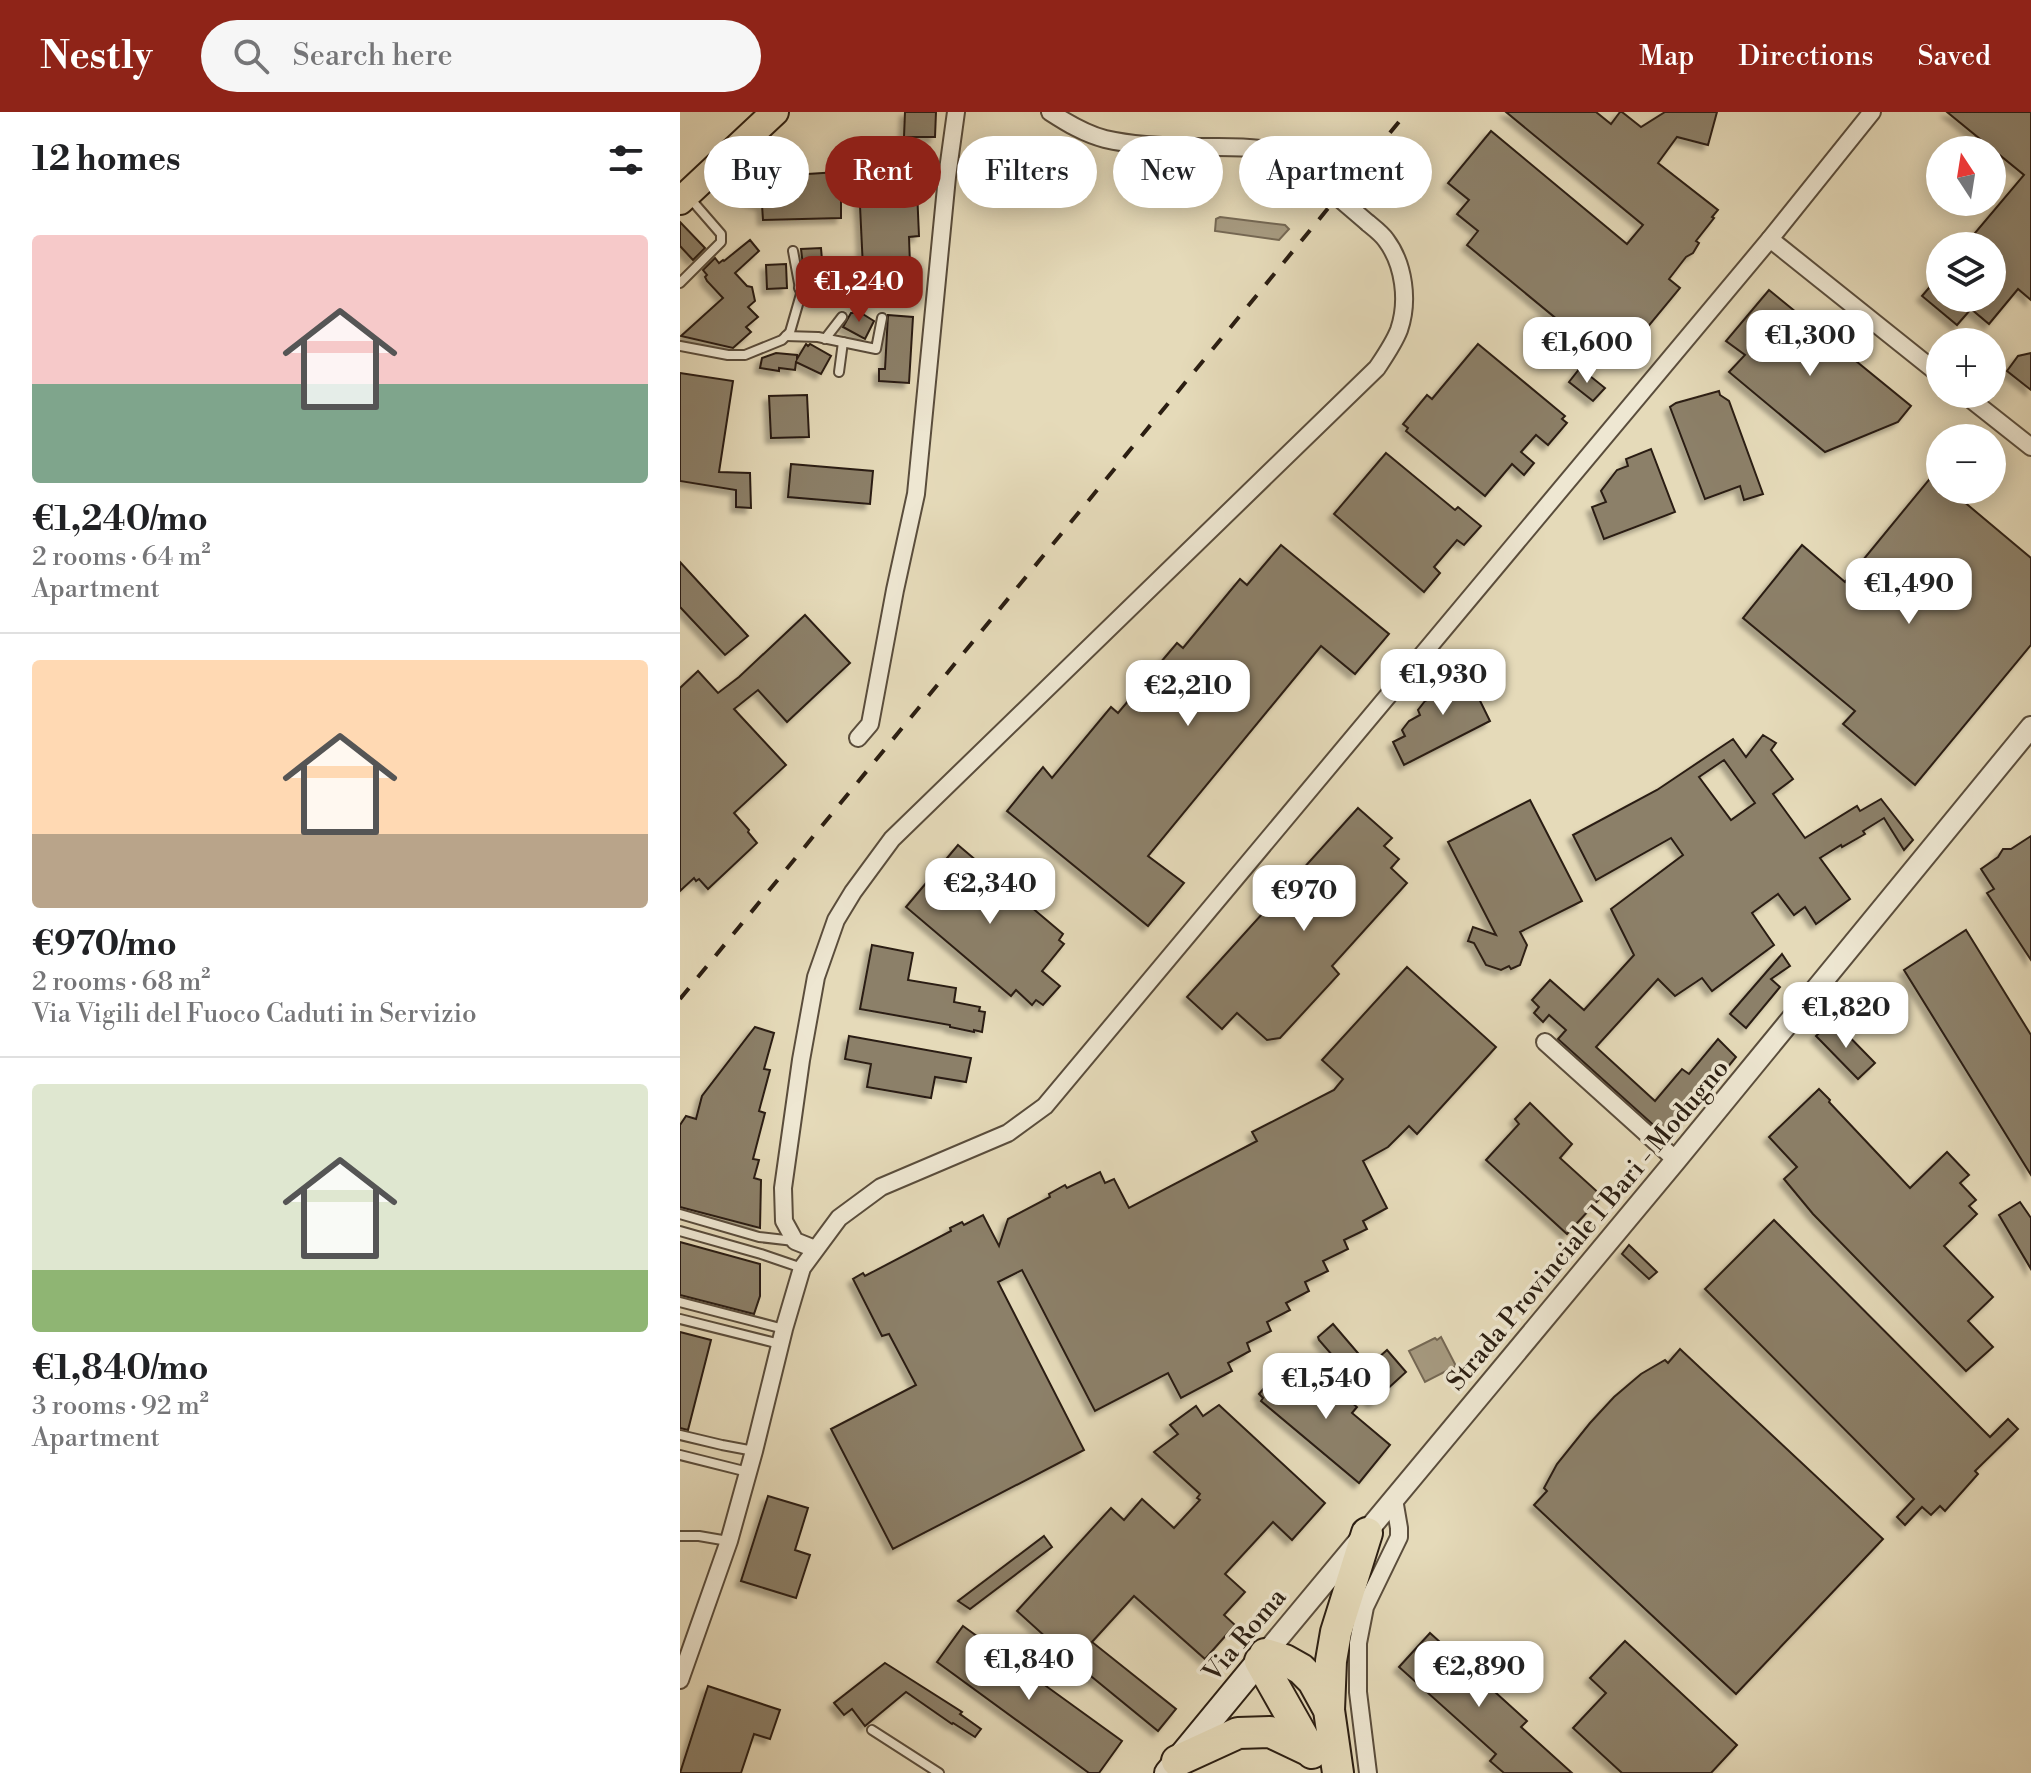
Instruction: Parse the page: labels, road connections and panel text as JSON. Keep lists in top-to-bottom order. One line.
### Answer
{"streets":{"main road":["Via Roma"],"street":["Strada Provinciale 1 Bari - Modugno"]},"crossings":[["Strada Provinciale 1 Bari - Modugno","Via Roma"]],"north":"top","page":{"header":"Nestly","search":"Search here","nav":["Map","Directions","Saved"],"heading":"12 homes","map_buttons":["+","−"],"chip":["Buy","Rent","Filters","New","Apartment"],"list":[{"name":"€1,240/mo","note":"2 rooms · 64 m² · Apartment"},{"name":"€970/mo","note":"2 rooms · 68 m² · Via Vigili del Fuoco Caduti in Servizio"},{"name":"€1,840/mo","note":"3 rooms · 92 m² · Apartment"}],"price":["€1,240","€1,300","€1,600","€1,490","€1,930","€2,210","€2,340","€970","€1,820","€1,540","€1,840","€2,890"]}}
